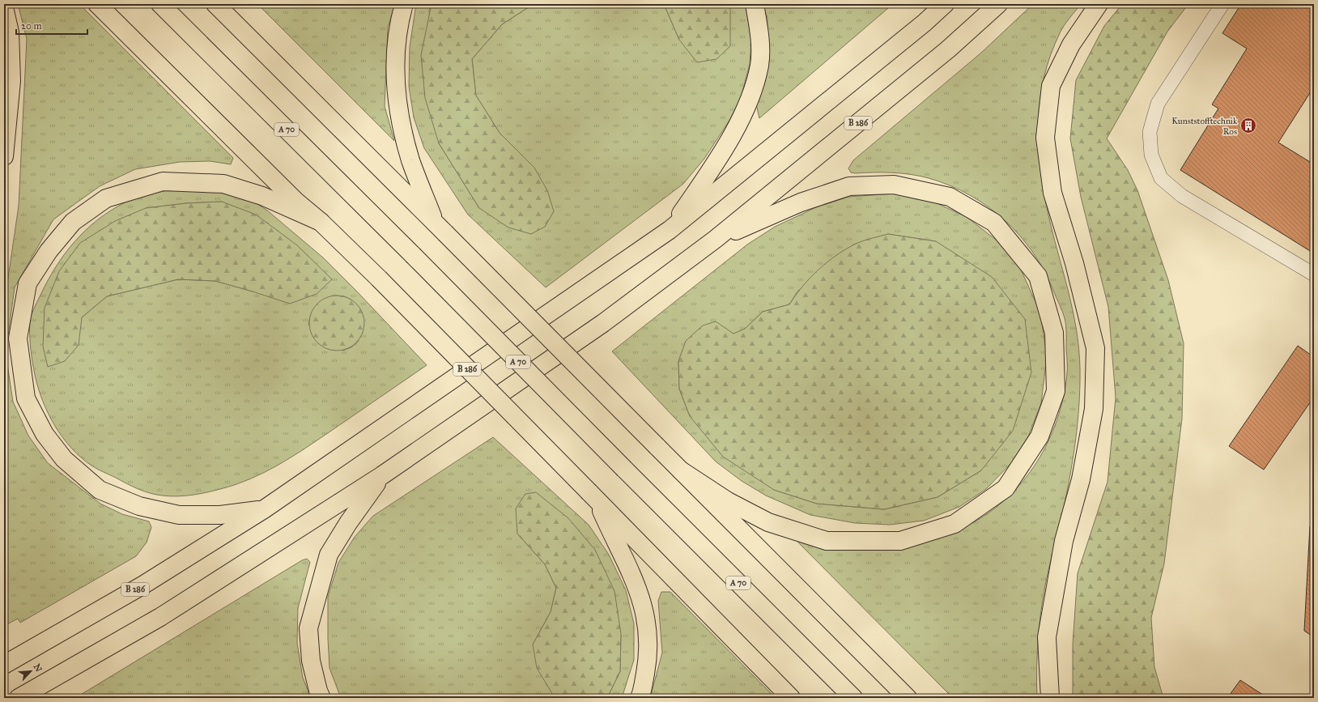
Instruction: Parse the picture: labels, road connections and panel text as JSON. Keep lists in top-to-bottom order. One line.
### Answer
{"streets":{"highway":["B 286","A 70"]},"places":{"building":["Kunststofftechnik Ros"]},"scale_bar":"20 m","north":"top right"}
